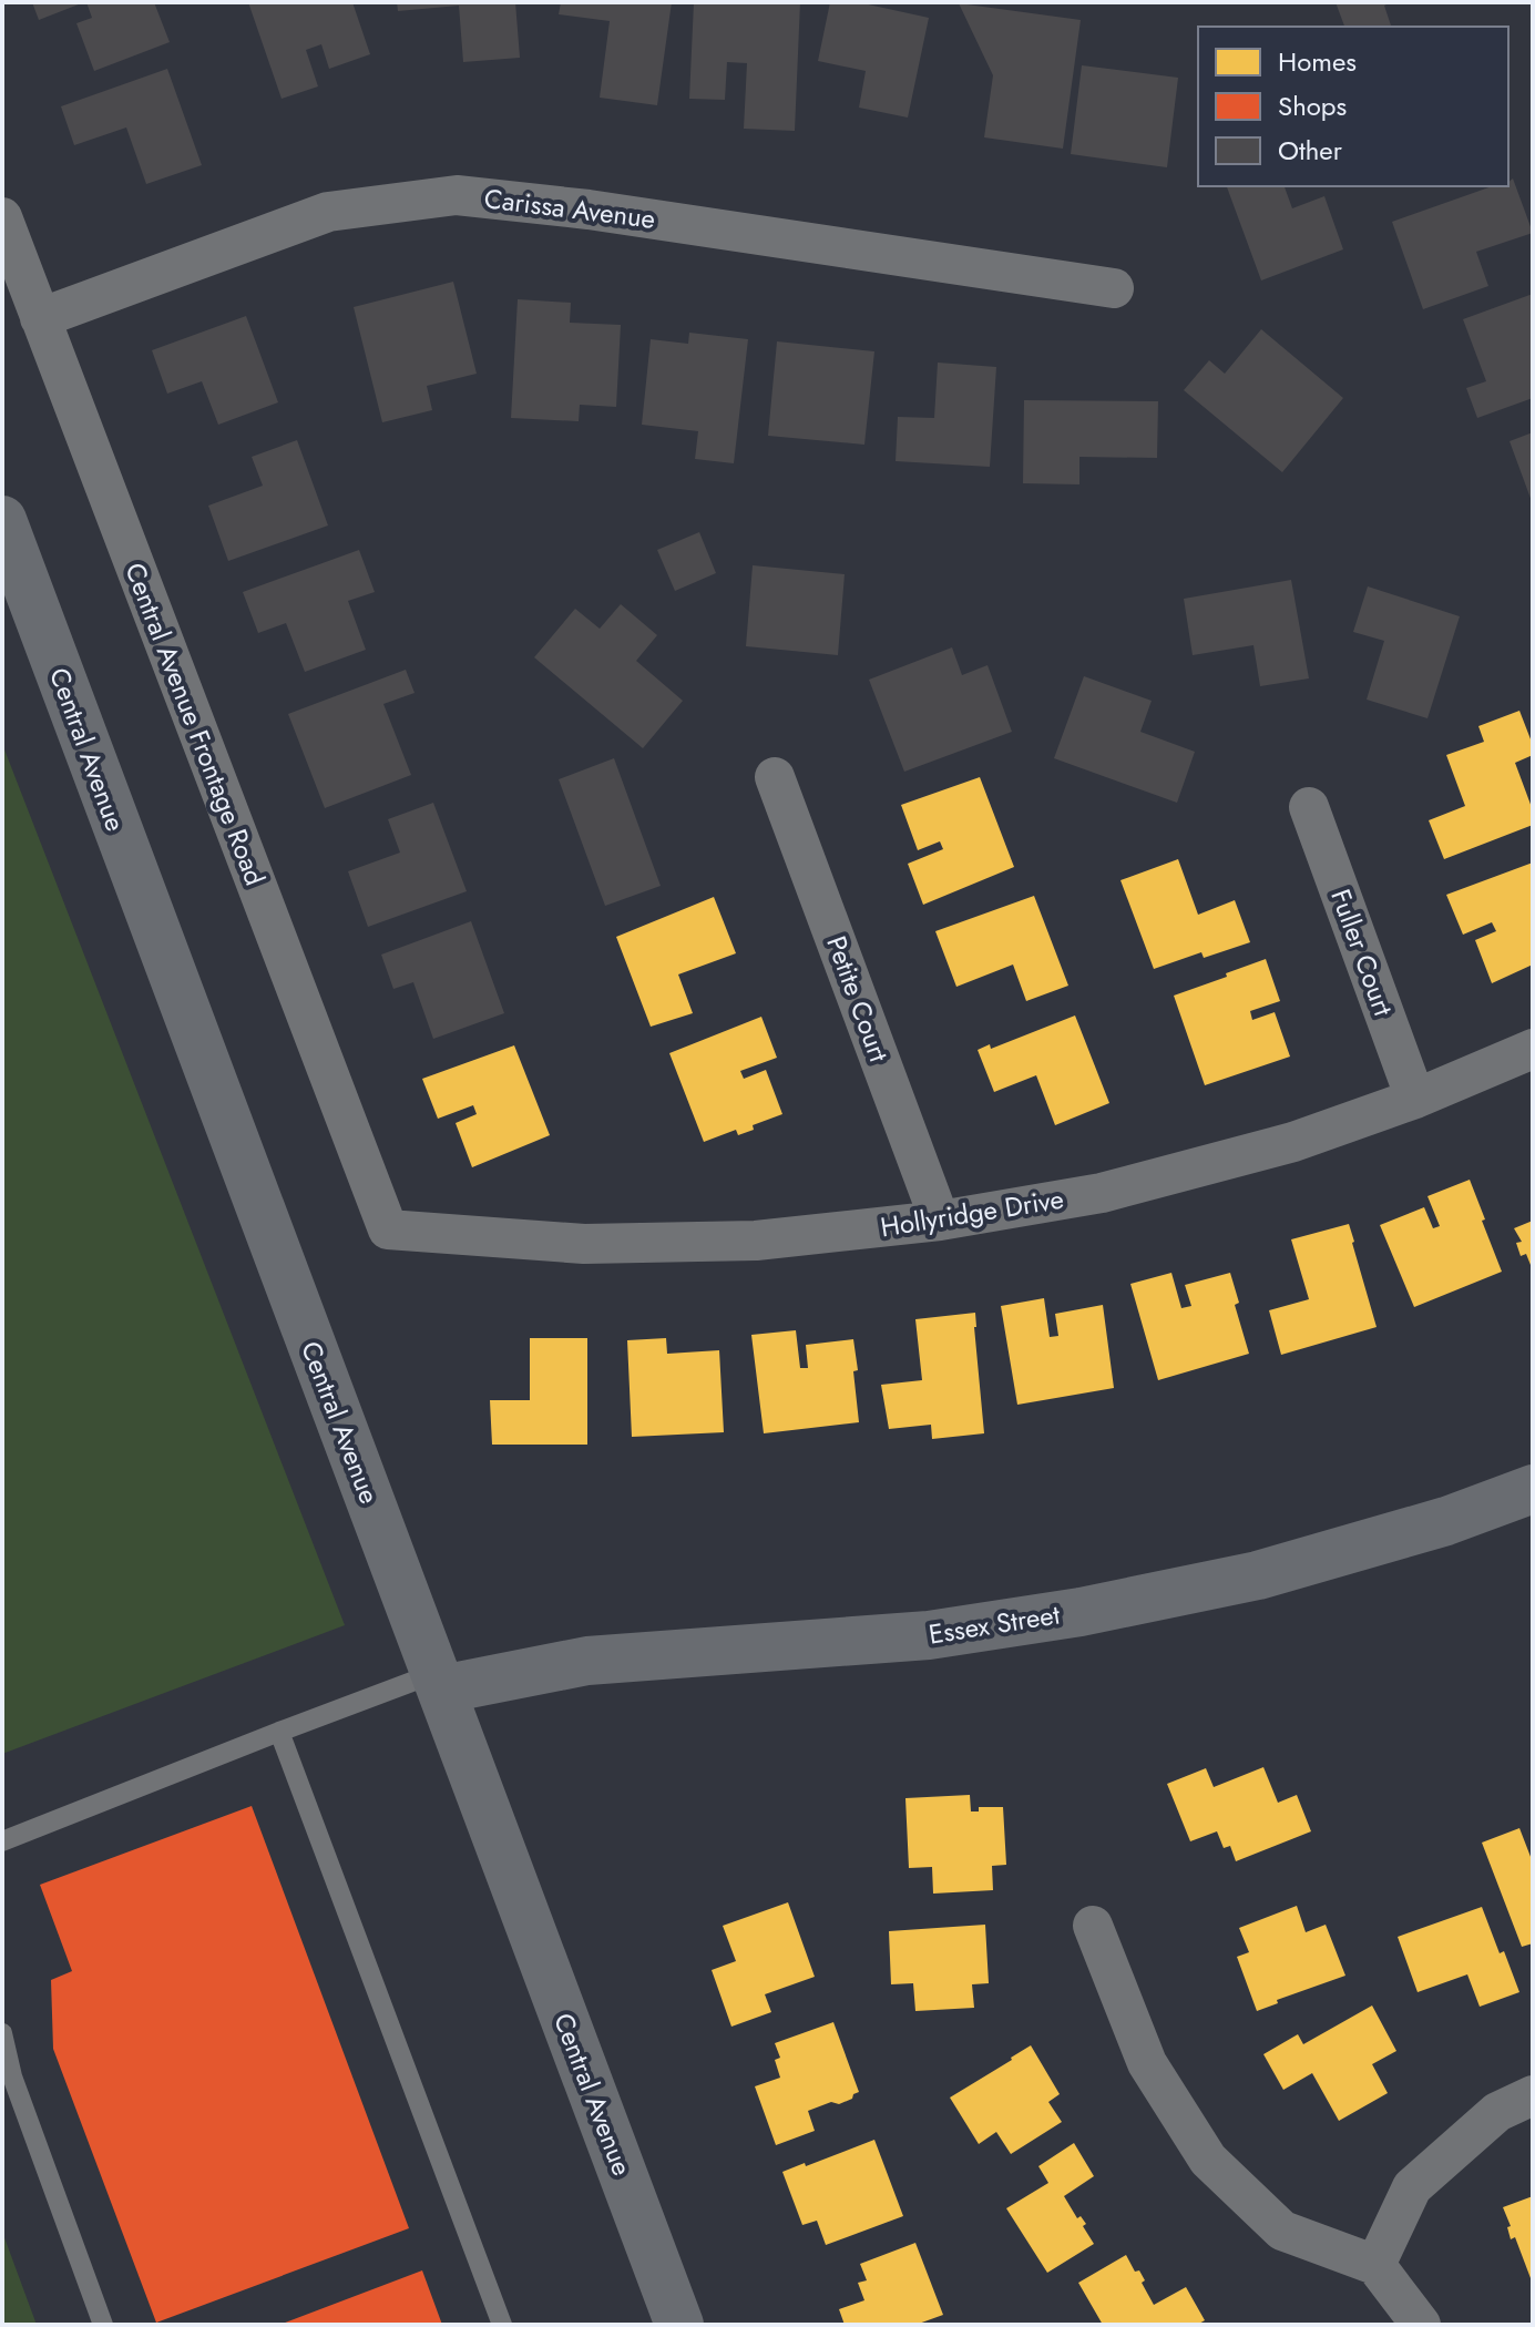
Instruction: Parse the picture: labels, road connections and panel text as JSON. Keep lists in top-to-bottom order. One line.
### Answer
{"streets":{"main road":["Central Avenue","Essex Street"],"street":["Carissa Avenue","Central Avenue Frontage Road","Fuller Court","Petite Court","Hollyridge Drive"]},"crossings":[["Carissa Avenue","Central Avenue Frontage Road"],["Central Avenue Frontage Road","Hollyridge Drive"],["Central Avenue","Essex Street"],["Fuller Court","Hollyridge Drive"],["Petite Court","Hollyridge Drive"]],"legend":["Homes","Shops","Other"]}
